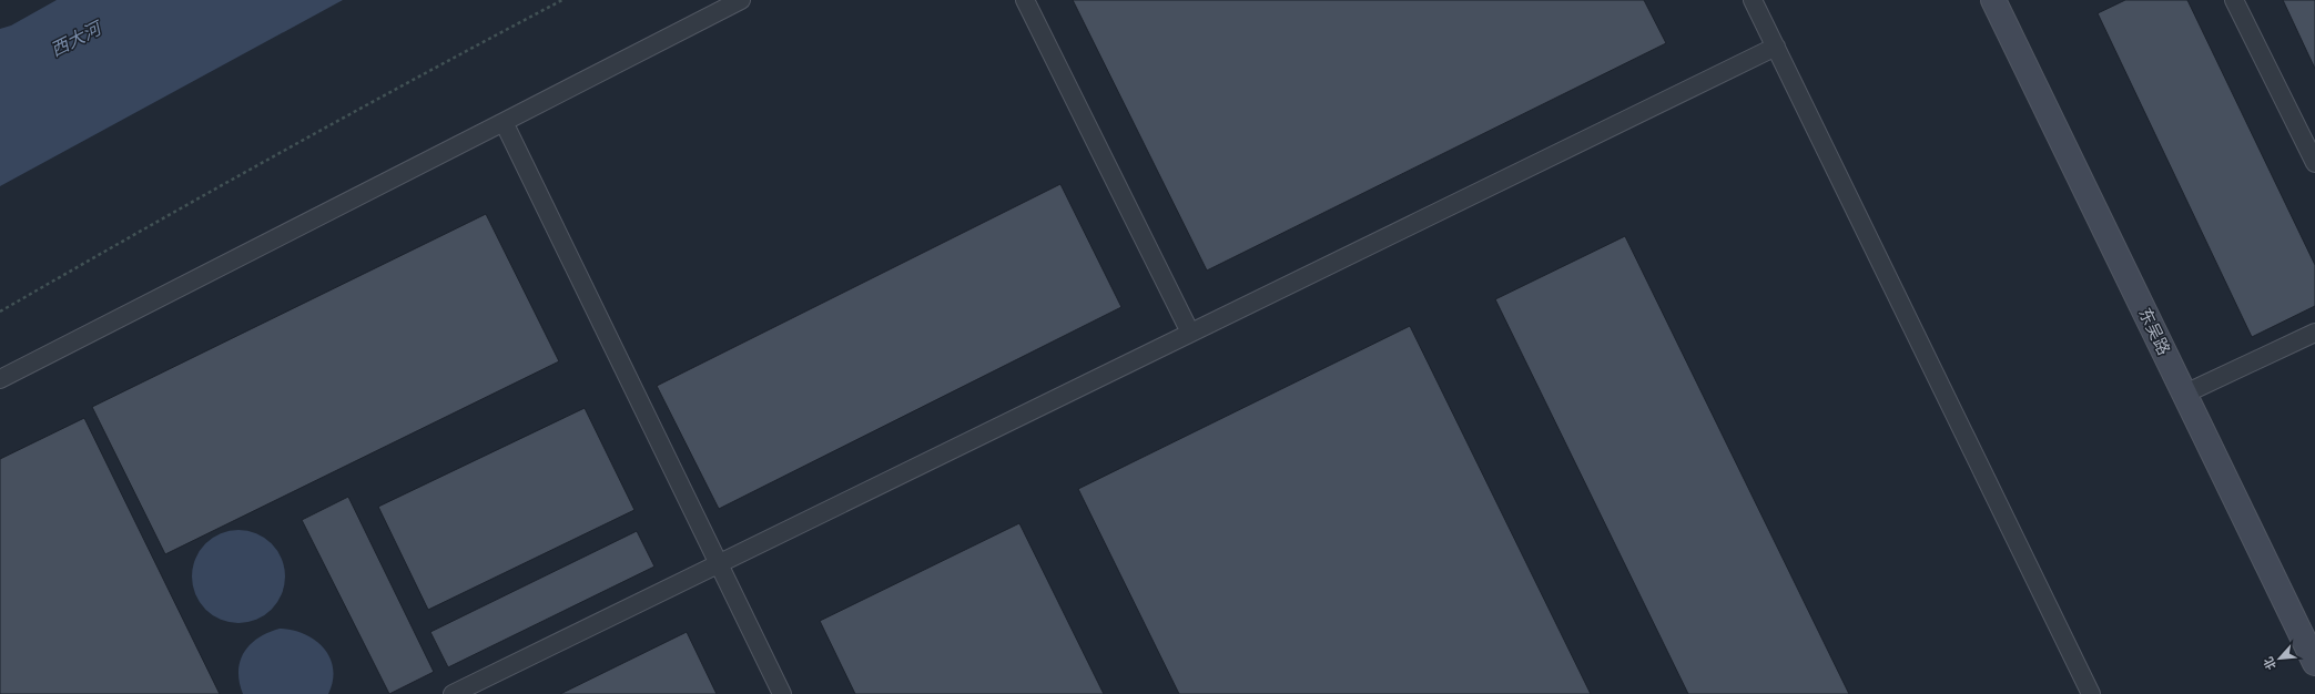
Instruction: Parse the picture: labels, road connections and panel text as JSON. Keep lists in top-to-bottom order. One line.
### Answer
{"streets":{"street":["东吴路"]},"water":["西大河"],"north":"bottom left"}
